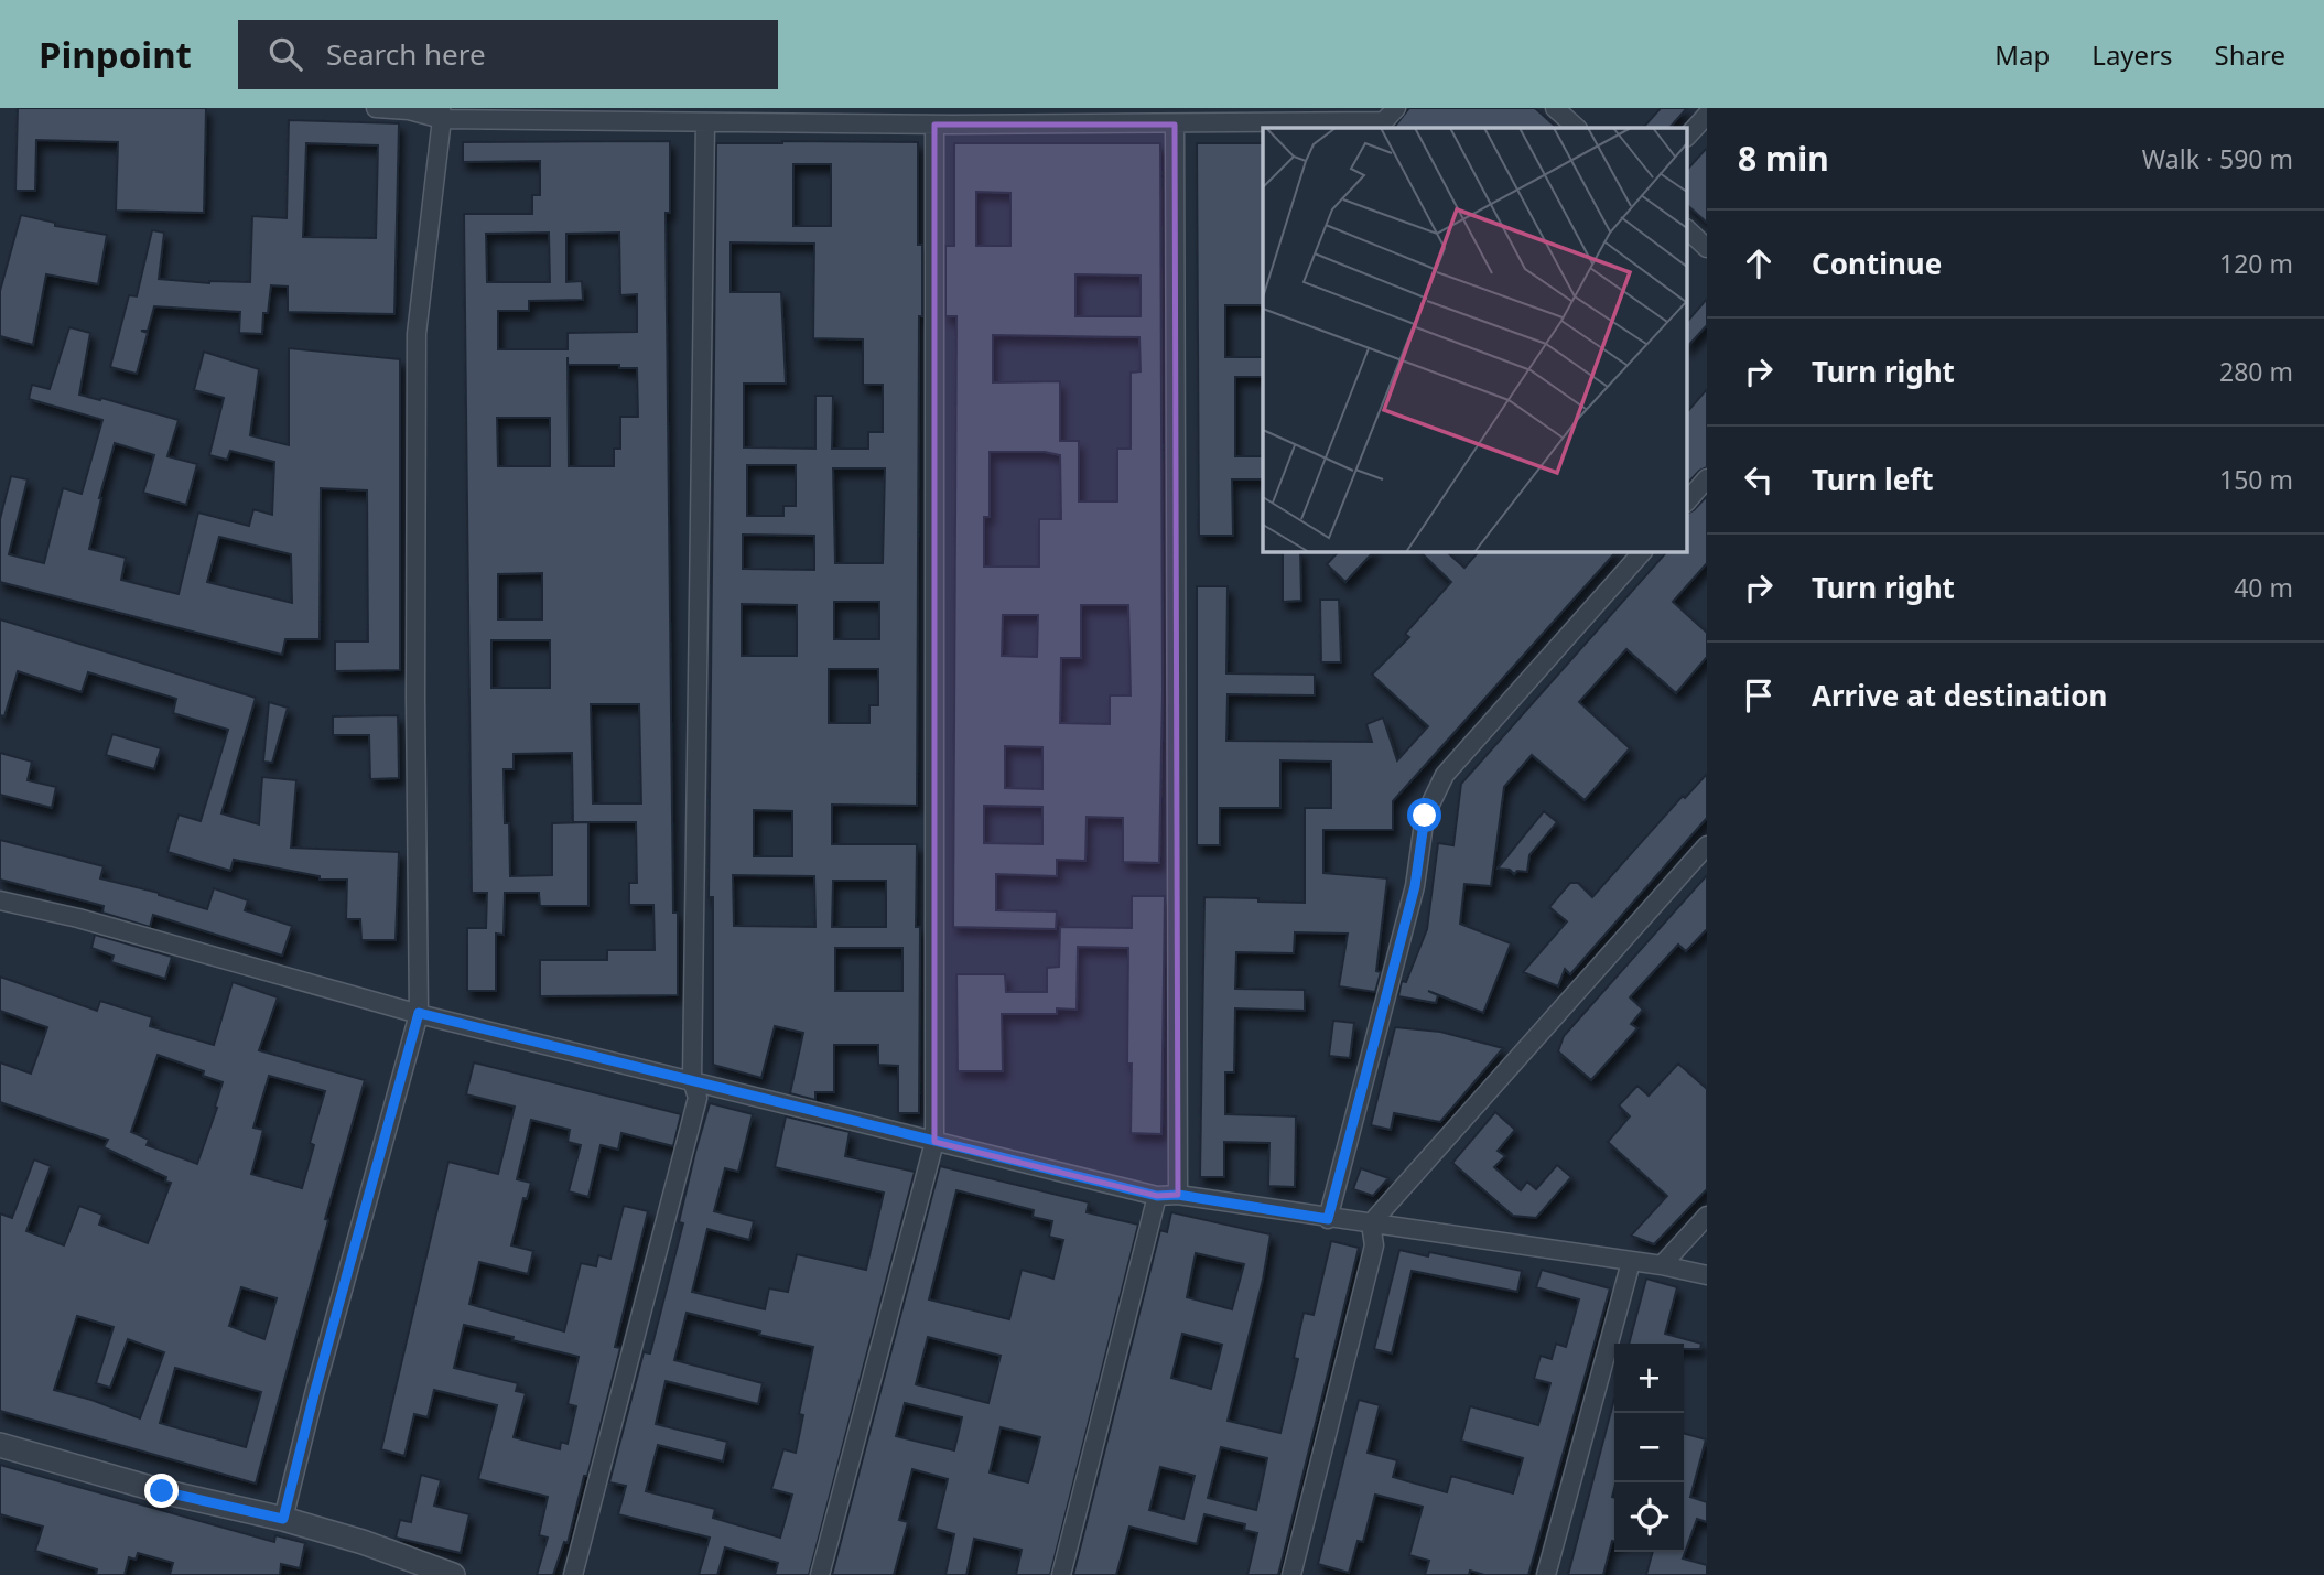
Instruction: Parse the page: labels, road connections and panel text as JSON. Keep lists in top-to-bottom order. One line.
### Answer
{"page":{"header":"Pinpoint","search":"Search here","nav":["Map","Layers","Share"],"heading":["8 min","Walk · 590 m"],"list":[["Continue","120 m"],["Turn right","280 m"],["Turn left","150 m"],["Turn right","40 m"],"Arrive at destination"],"map_buttons":["+","−"]}}
